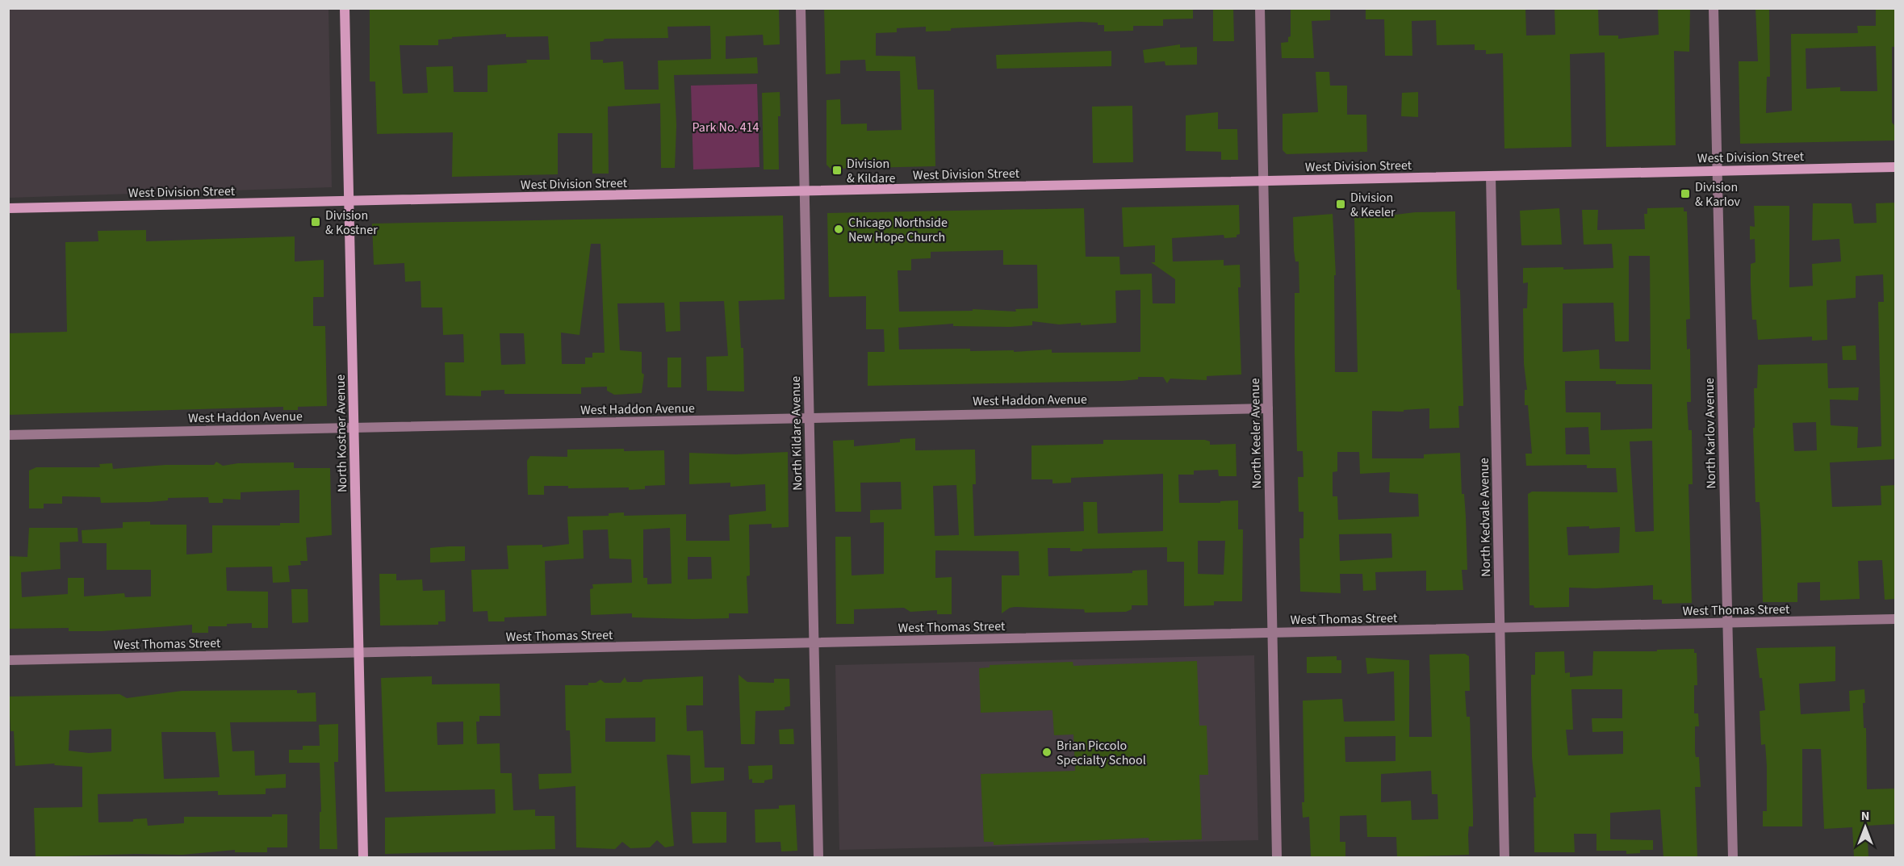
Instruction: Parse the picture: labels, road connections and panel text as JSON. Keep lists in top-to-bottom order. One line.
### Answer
{"streets":{"main road":["West Division Street","North Kostner Avenue"],"street":["West Haddon Avenue","North Kildare Avenue","North Keeler Avenue","North Karlov Avenue","North Kedvale Avenue","West Thomas Street"]},"crossings":[["West Division Street","North Kostner Avenue"],["West Division Street","North Kildare Avenue"],["West Division Street","North Keeler Avenue"],["West Division Street","North Karlov Avenue"],["West Division Street","North Kedvale Avenue"],["West Haddon Avenue","North Kostner Avenue"],["West Haddon Avenue","North Kildare Avenue"],["West Haddon Avenue","North Keeler Avenue"],["North Kostner Avenue","West Thomas Street"],["North Kildare Avenue","West Thomas Street"],["North Keeler Avenue","West Thomas Street"],["North Karlov Avenue","West Thomas Street"],["North Kedvale Avenue","West Thomas Street"]],"parks":["Park No. 414"],"places":{"transit":["Division & Kildare","Division & Karlov","Division & Keeler","Division & Kostner"],"other":["Chicago Northside New Hope Church","Brian Piccolo Specialty School"]},"north":"top"}
